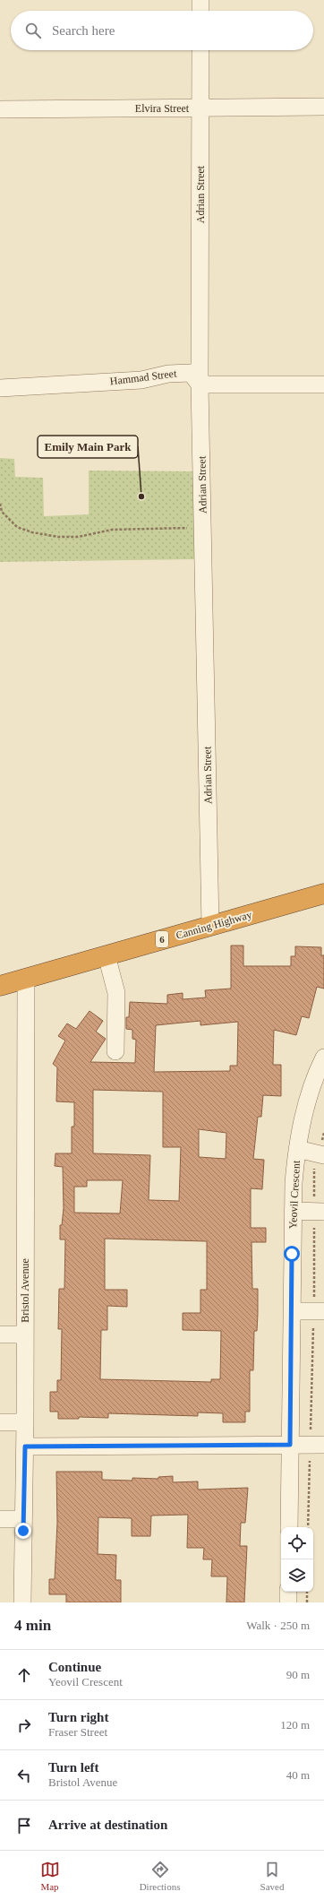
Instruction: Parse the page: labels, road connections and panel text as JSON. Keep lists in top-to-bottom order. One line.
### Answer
{"streets":{"highway":["Canning Highway","6"],"street":["Elvira Street","Adrian Street","Hammad Street","Yeovil Crescent","Bristol Avenue"]},"crossings":[["Elvira Street","Adrian Street"],["Adrian Street","Hammad Street"],["Adrian Street","Canning Highway"],["Canning Highway","Bristol Avenue"]],"places":["Emily Main Park"],"page":{"search":"Search here","heading":["4 min","Walk · 250 m"],"list":[["Continue","Yeovil Crescent","90 m"],["Turn right","Fraser Street","120 m"],["Turn left","Bristol Avenue","40 m"],"Arrive at destination"],"nav":["Map","Directions","Saved"]}}
